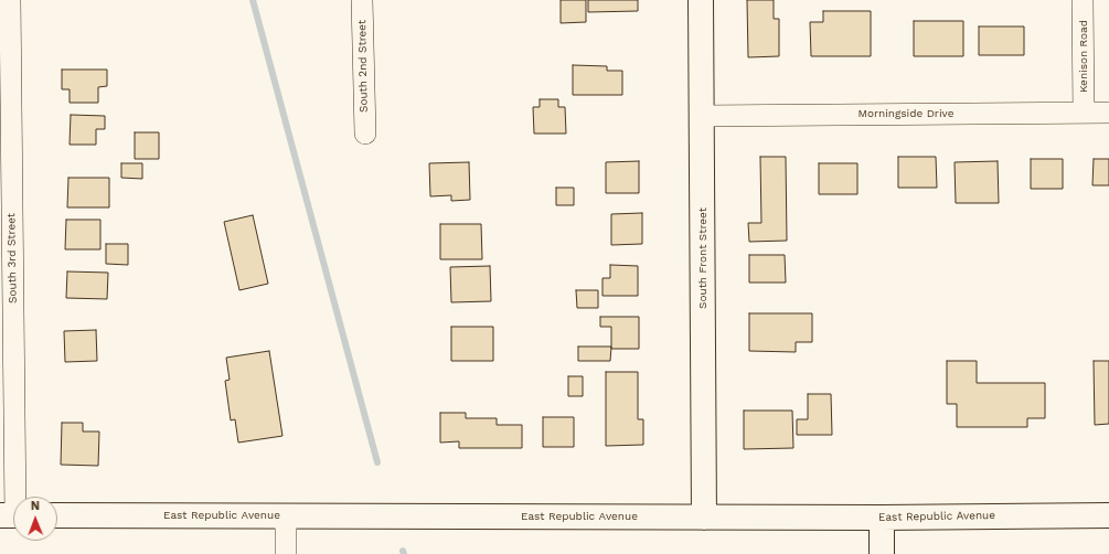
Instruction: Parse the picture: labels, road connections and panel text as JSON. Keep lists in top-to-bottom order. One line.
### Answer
{"streets":{"street":["Kenison Road","South 2nd Street","Morningside Drive","South 3rd Street","South Front Street","East Republic Avenue"]},"crossings":[["Kenison Road","Morningside Drive"],["Morningside Drive","South Front Street"],["South Front Street","East Republic Avenue"]],"north":"top"}
